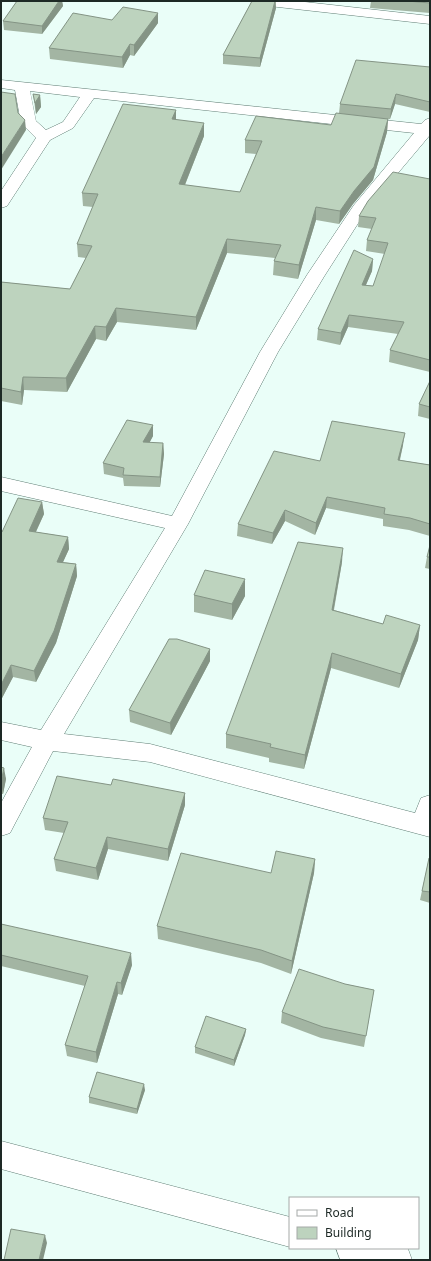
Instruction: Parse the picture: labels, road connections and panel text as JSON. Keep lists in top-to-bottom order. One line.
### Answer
{"legend":["Road","Building"]}
